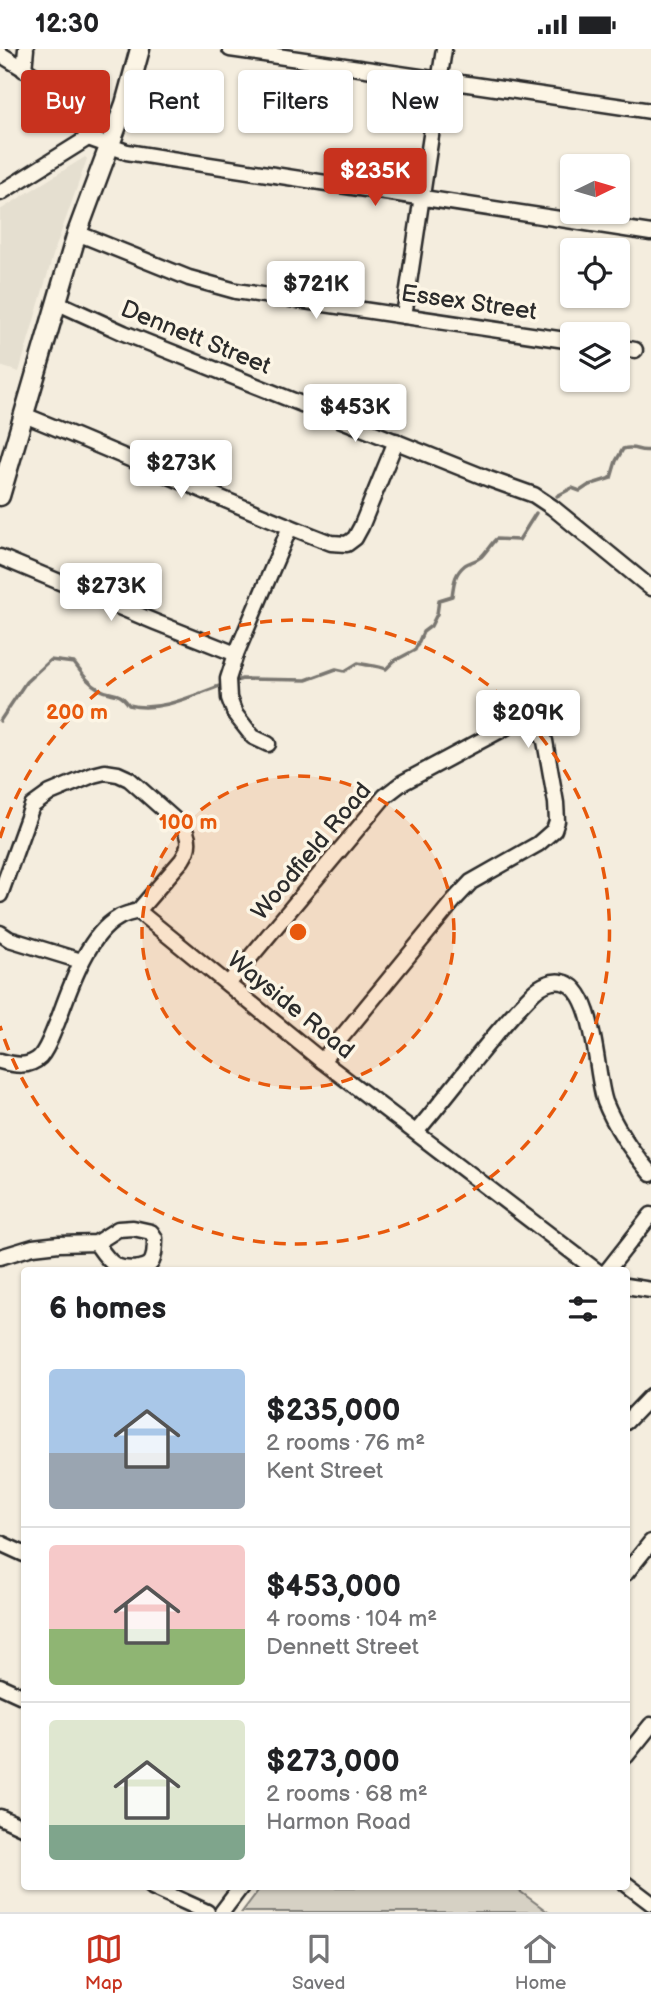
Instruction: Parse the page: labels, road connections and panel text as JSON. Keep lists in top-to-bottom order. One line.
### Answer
{"streets":{"street":["Essex Street","Dennett Street","Woodfield Road","Wayside Road"]},"crossings":[["Woodfield Road","Wayside Road"]],"north":"right","page":{"status":"12:30","chip":["Buy","Rent","Filters","New"],"price":["$235K","$721K","$453K","$273K","$273K","$209K"],"heading":"6 homes","list":[{"name":"$235,000","note":"2 rooms · 76 m² · Kent Street"},{"name":"$453,000","note":"4 rooms · 104 m² · Dennett Street"},{"name":"$273,000","note":"2 rooms · 68 m² · Harmon Road"}],"tabs":["Map","Saved","Home"]},"rings":["200 m","100 m"]}
